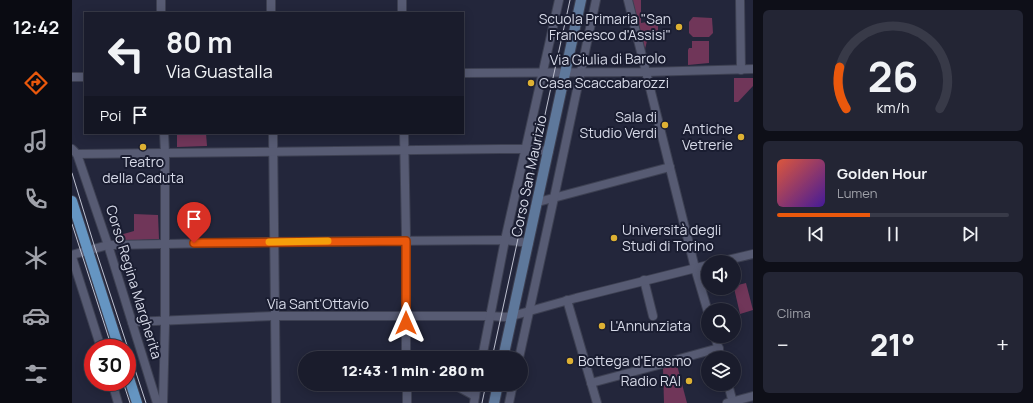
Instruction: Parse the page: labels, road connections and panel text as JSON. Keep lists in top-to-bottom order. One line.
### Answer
{"streets":{"main road":["Corso San Maurizio"],"street":["Via Giulia di Barolo","Corso Regina Margherita","Via Sant'Ottavio"]},"crossings":[["Via Giulia di Barolo","Corso San Maurizio"],["Corso San Maurizio","Via Sant'Ottavio"],["Corso Regina Margherita","Via Sant'Ottavio"]],"places":["Scuola Primaria \"San Francesco d'Assisi\"","Casa Scaccabarozzi","Sala di Studio Verdi","Antiche Vetrerie","Teatro della Caduta","Università degli Studi di Torino","L'Annunziata","Bottega d'Erasmo","Radio RAI"],"page":{"tabs":"12:42","turn":["80 m","Via Guastalla"],"then":"Poi","song":["Golden Hour","Lumen"],"tile":"Clima","heat":["−","21°","+"],"limit":"30","trip":"12:43 · 1 min · 280 m","gauge":["26","km/h"]}}
